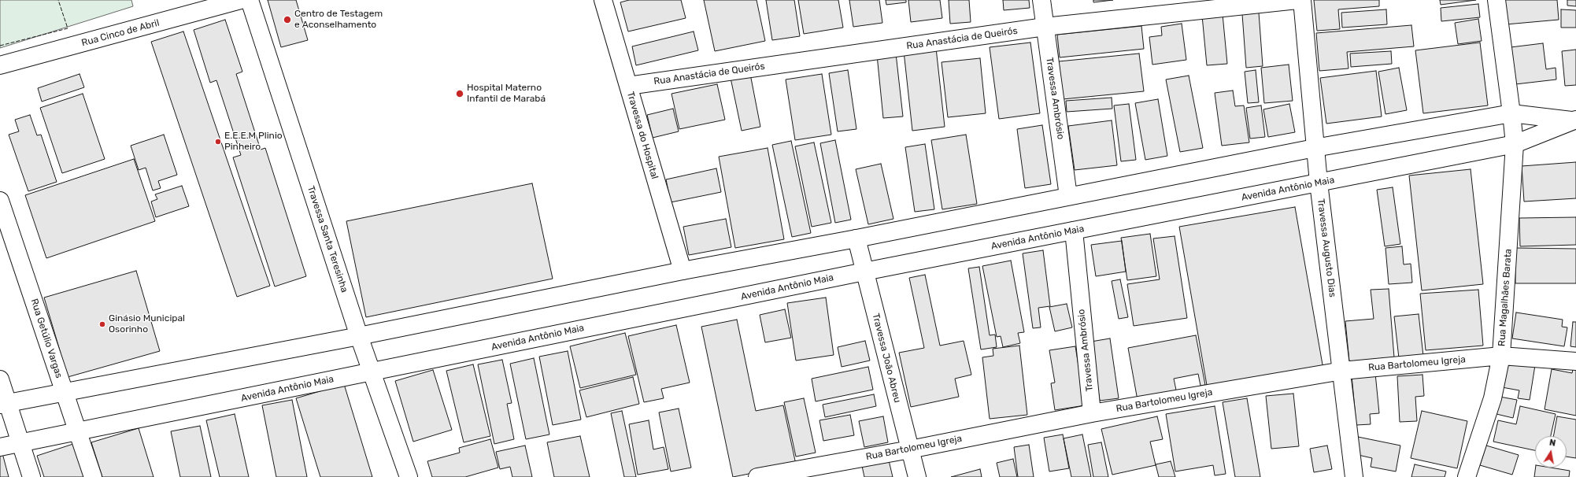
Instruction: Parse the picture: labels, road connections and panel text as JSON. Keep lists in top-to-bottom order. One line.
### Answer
{"streets":{"street":["Rua Cinco de Abril","Rua Anastácia de Queirós","Travessa Ambrósio","Travessa do Hospital","Avenida Antônio Maia","Travessa Santa Teresinha","Travessa Augusto Dias","Rua Magalhães Barata","Rua Getúlio Vargas","Travessa João Abreu","Rua Bartolomeu Igreja"]},"crossings":[["Rua Anastácia de Queirós","Travessa Ambrósio"],["Rua Anastácia de Queirós","Travessa do Hospital"],["Travessa Ambrósio","Avenida Antônio Maia"],["Travessa Ambrósio","Rua Bartolomeu Igreja"],["Travessa do Hospital","Avenida Antônio Maia"],["Avenida Antônio Maia","Travessa Santa Teresinha"],["Avenida Antônio Maia","Travessa Augusto Dias"],["Avenida Antônio Maia","Rua Magalhães Barata"],["Avenida Antônio Maia","Rua Getúlio Vargas"],["Avenida Antônio Maia","Travessa João Abreu"],["Travessa Augusto Dias","Rua Bartolomeu Igreja"],["Rua Magalhães Barata","Rua Bartolomeu Igreja"],["Travessa João Abreu","Rua Bartolomeu Igreja"]],"places":["Centro de Testagem e Aconselhamento","Hospital Materno Infantil de Marabá","E.E.E.M Plinio Pinheiro","Ginásio Municipal Osorinho"],"north":"top"}
